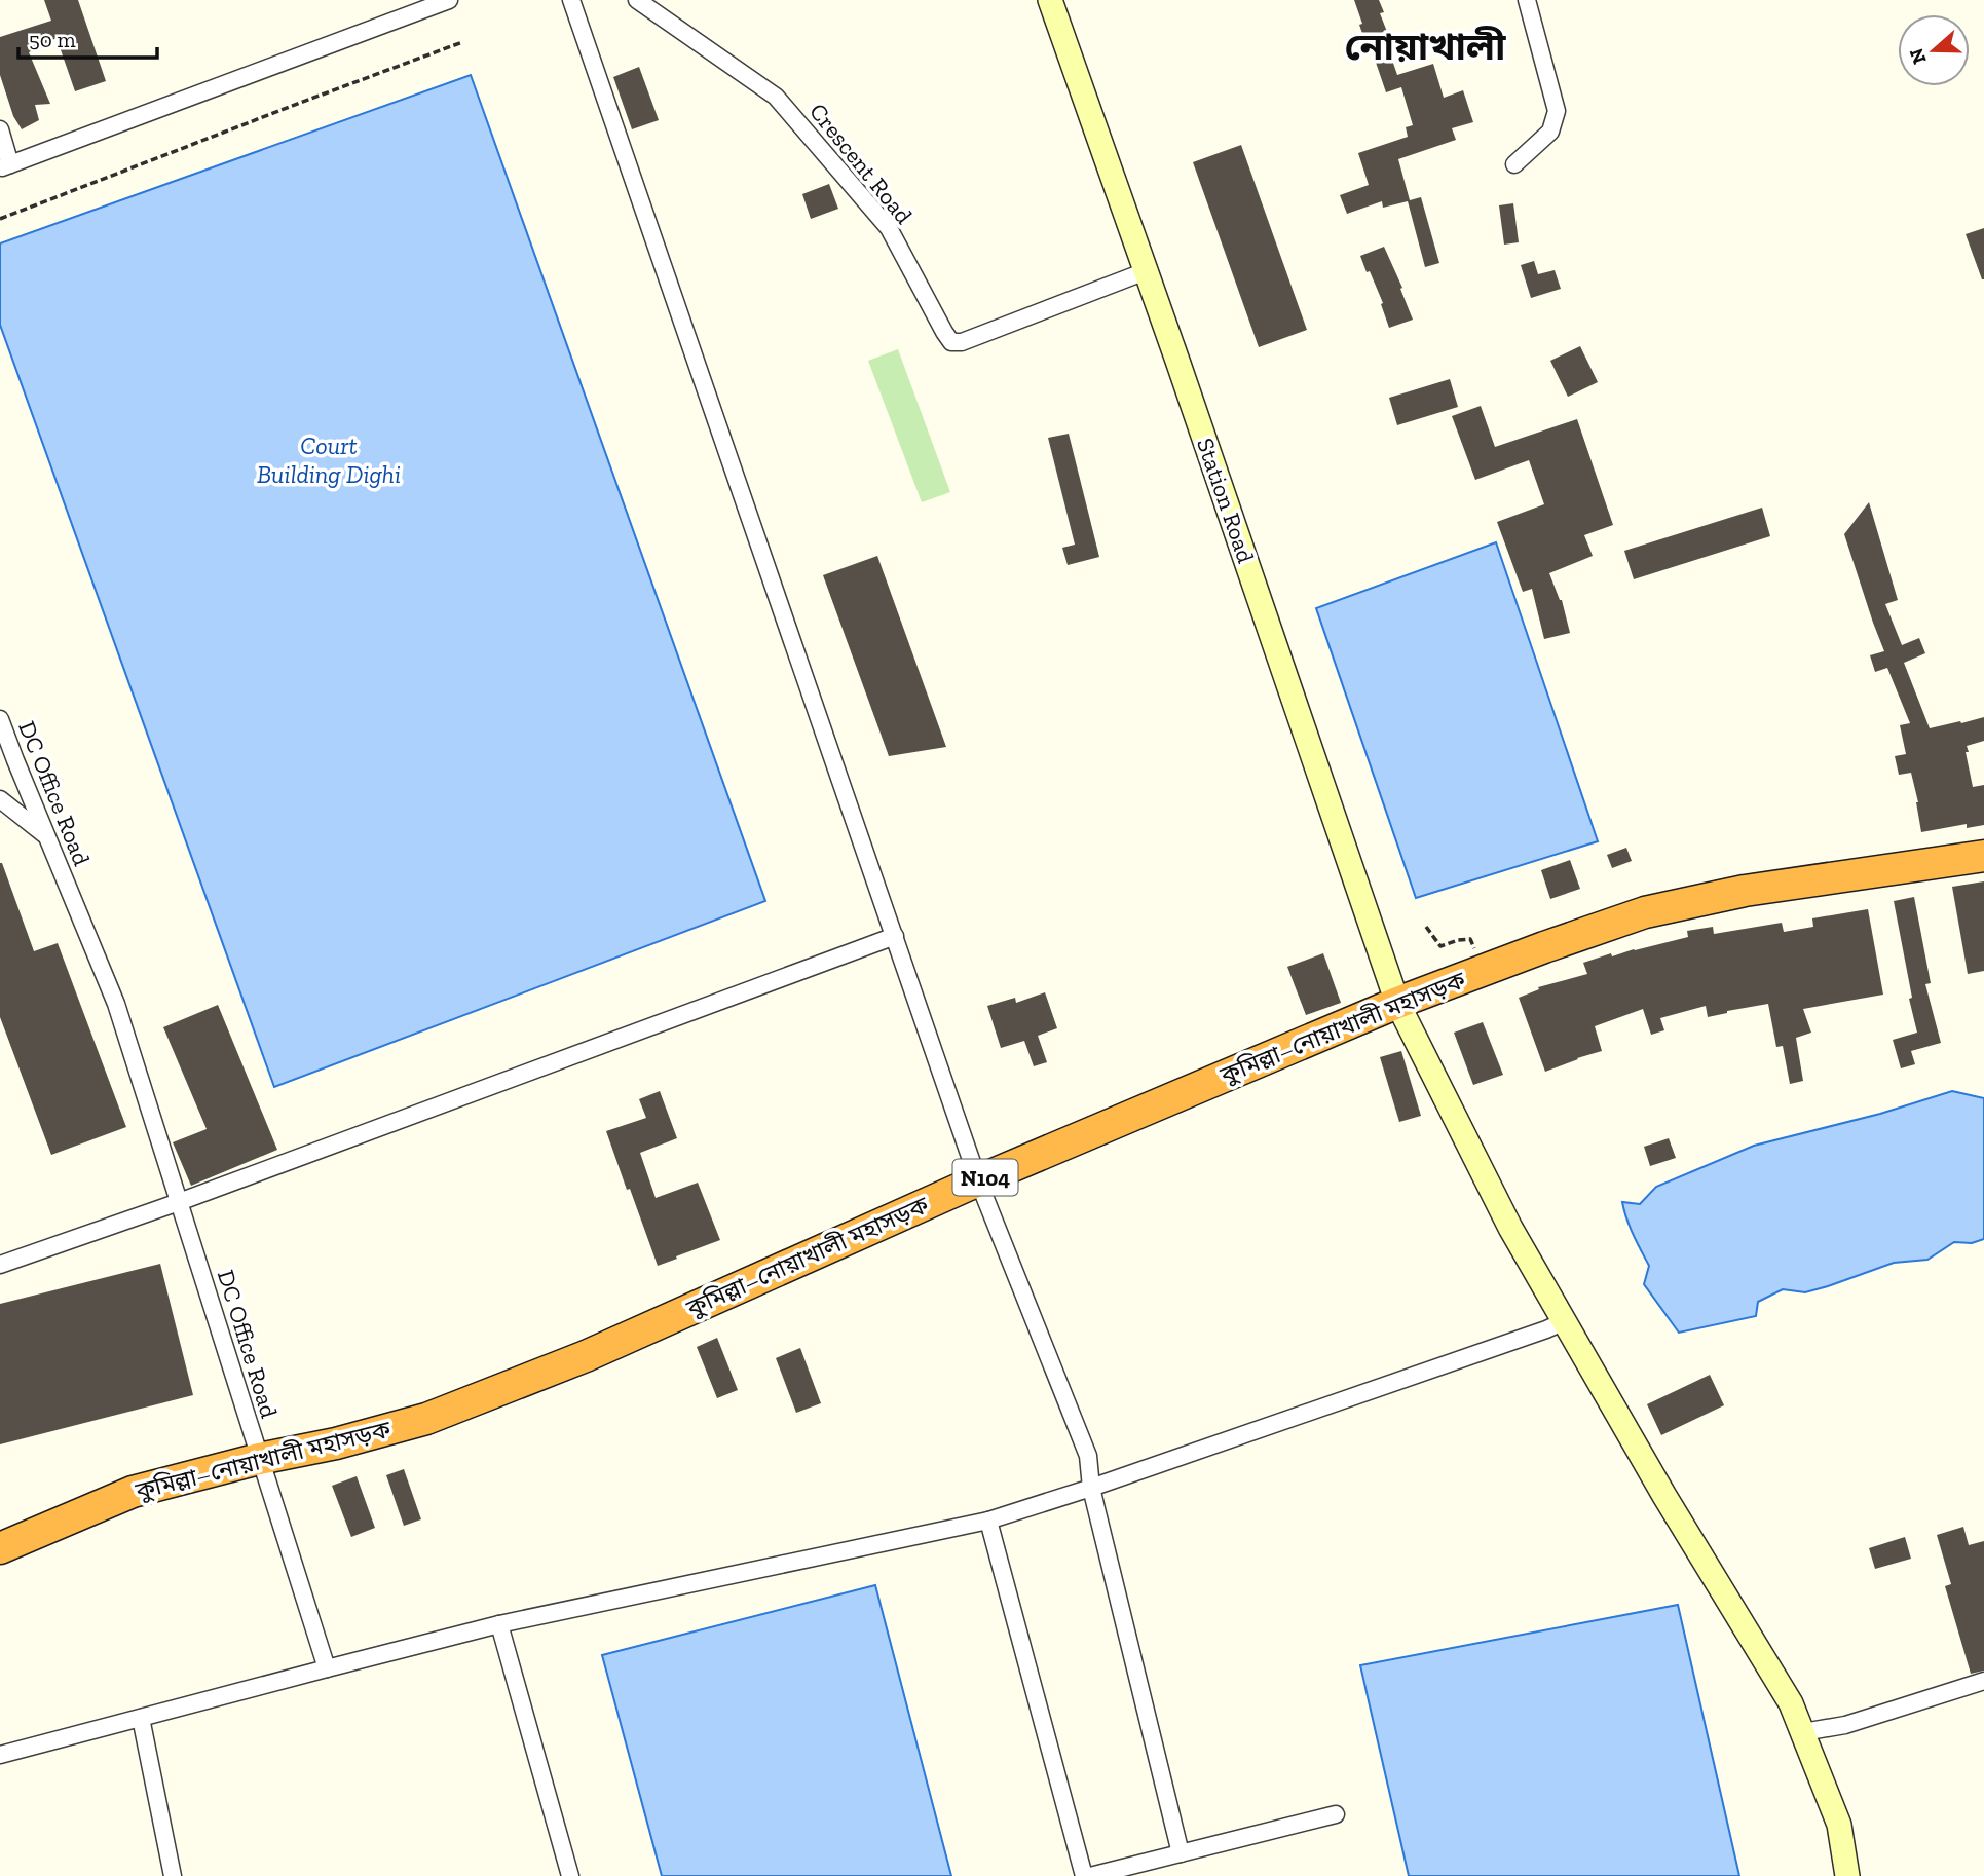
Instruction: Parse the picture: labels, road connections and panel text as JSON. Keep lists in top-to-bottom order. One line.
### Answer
{"streets":{"highway":["কুমিল্লা–নোয়াখালী মহাসড়ক","N104"],"street":["Crescent Road","Station Road","DC Office Road"]},"crossings":[["Crescent Road","Station Road"],["Station Road","কুমিল্লা–নোয়াখালী মহাসড়ক"],["DC Office Road","কুমিল্লা–নোয়াখালী মহাসড়ক"]],"districts":["নোয়াখালী"],"water":["Court Building Dighi"],"scale_bar":"50 m","north":"left"}
